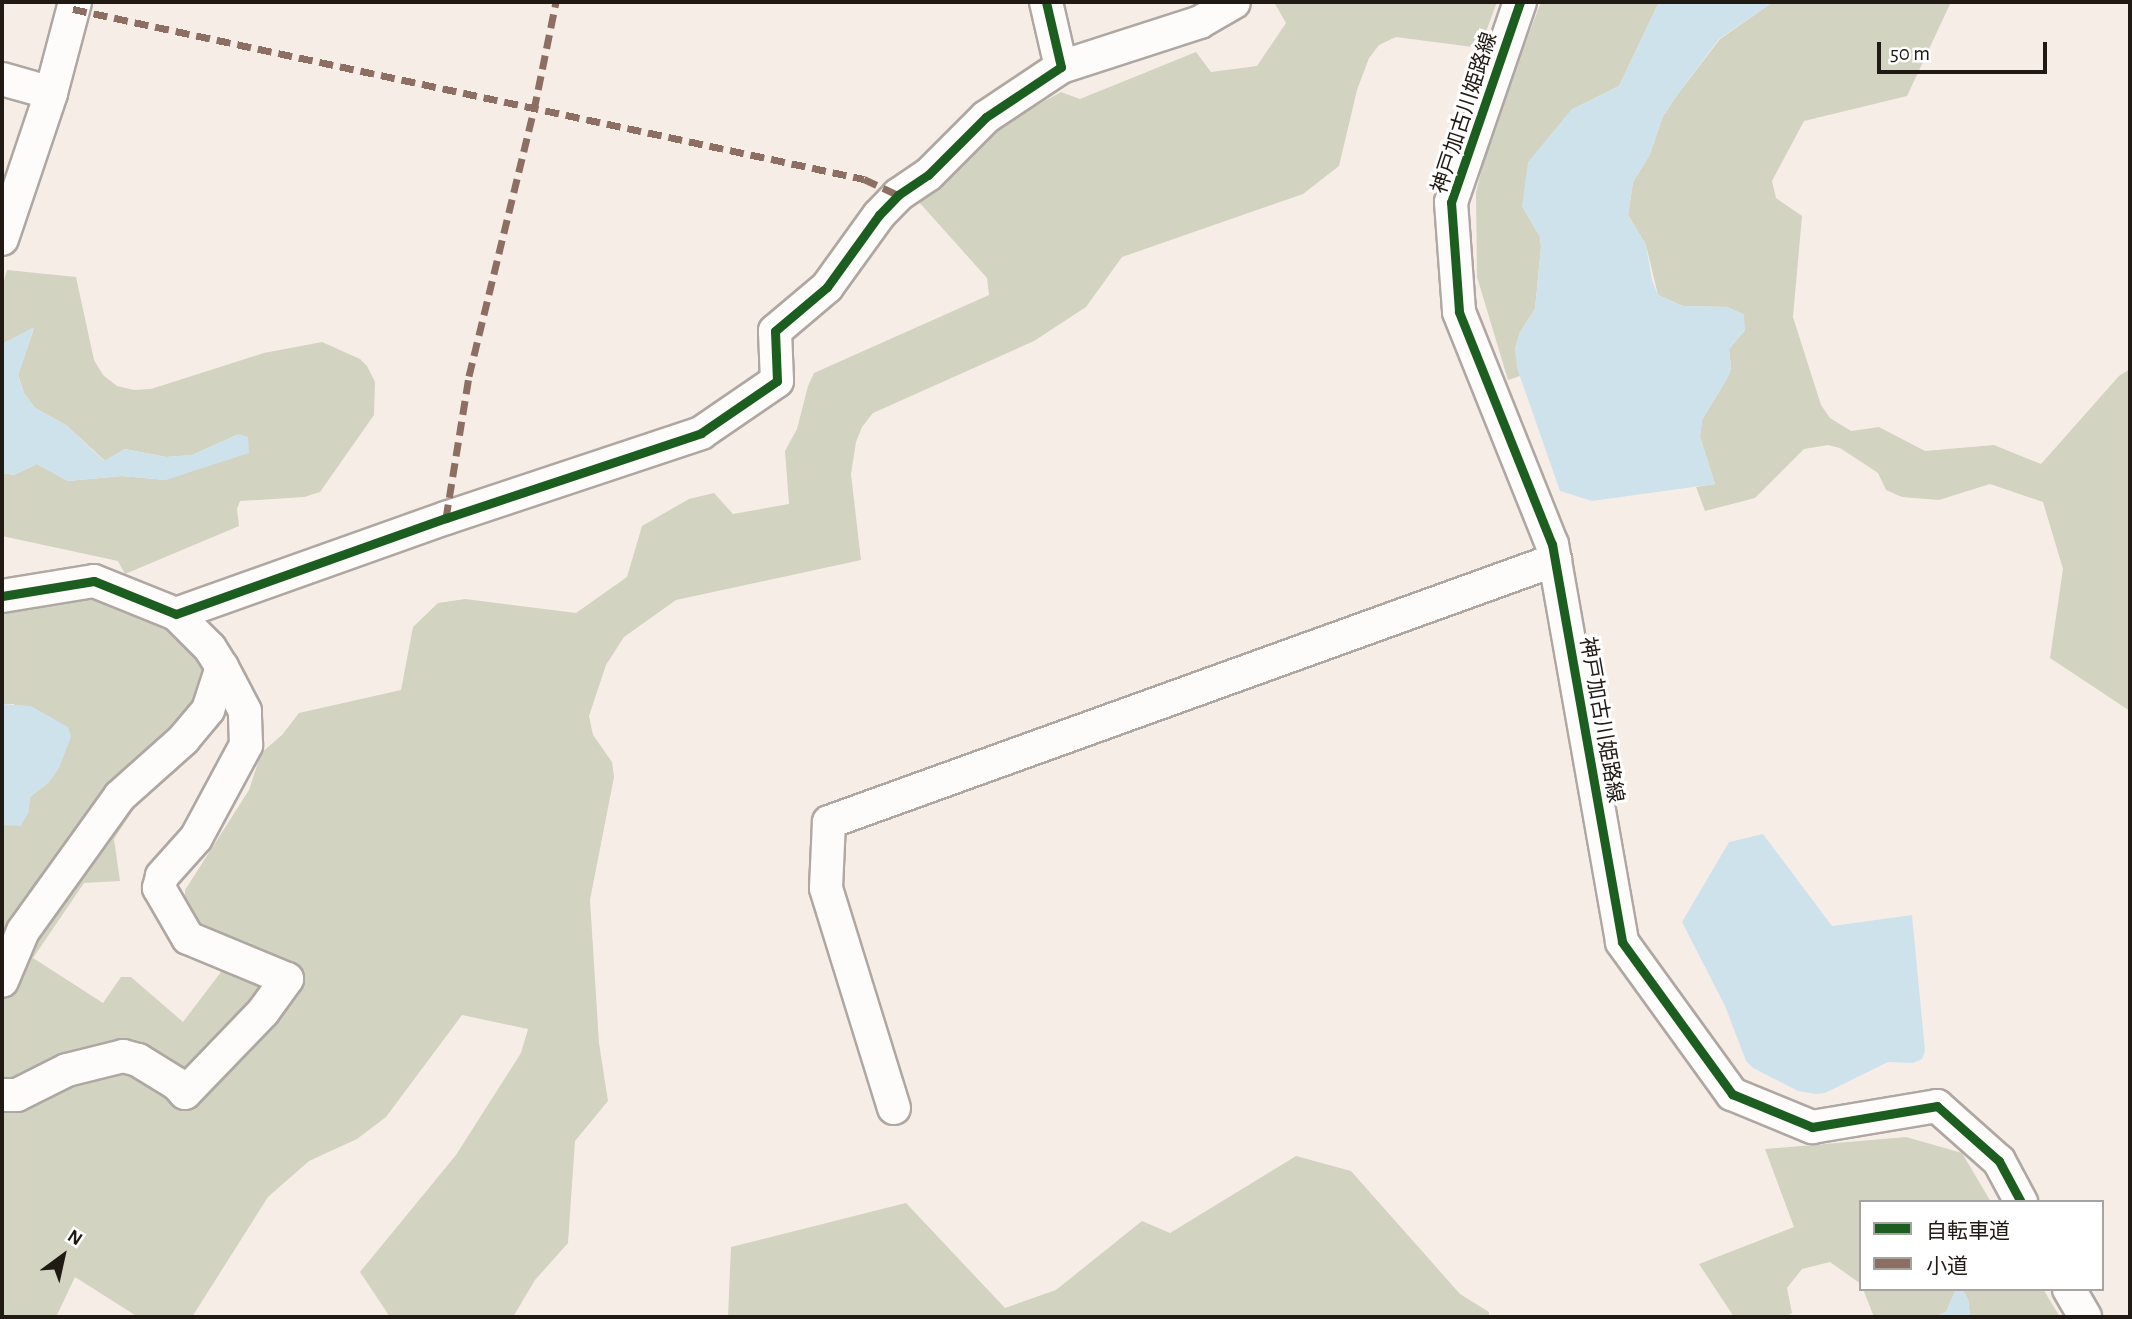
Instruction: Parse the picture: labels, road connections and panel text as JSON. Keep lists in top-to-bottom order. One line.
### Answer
{"streets":{"street":["神戸加古川姫路線"]},"legend":["自転車道","小道"],"scale_bar":"50 m","north":"top right"}
